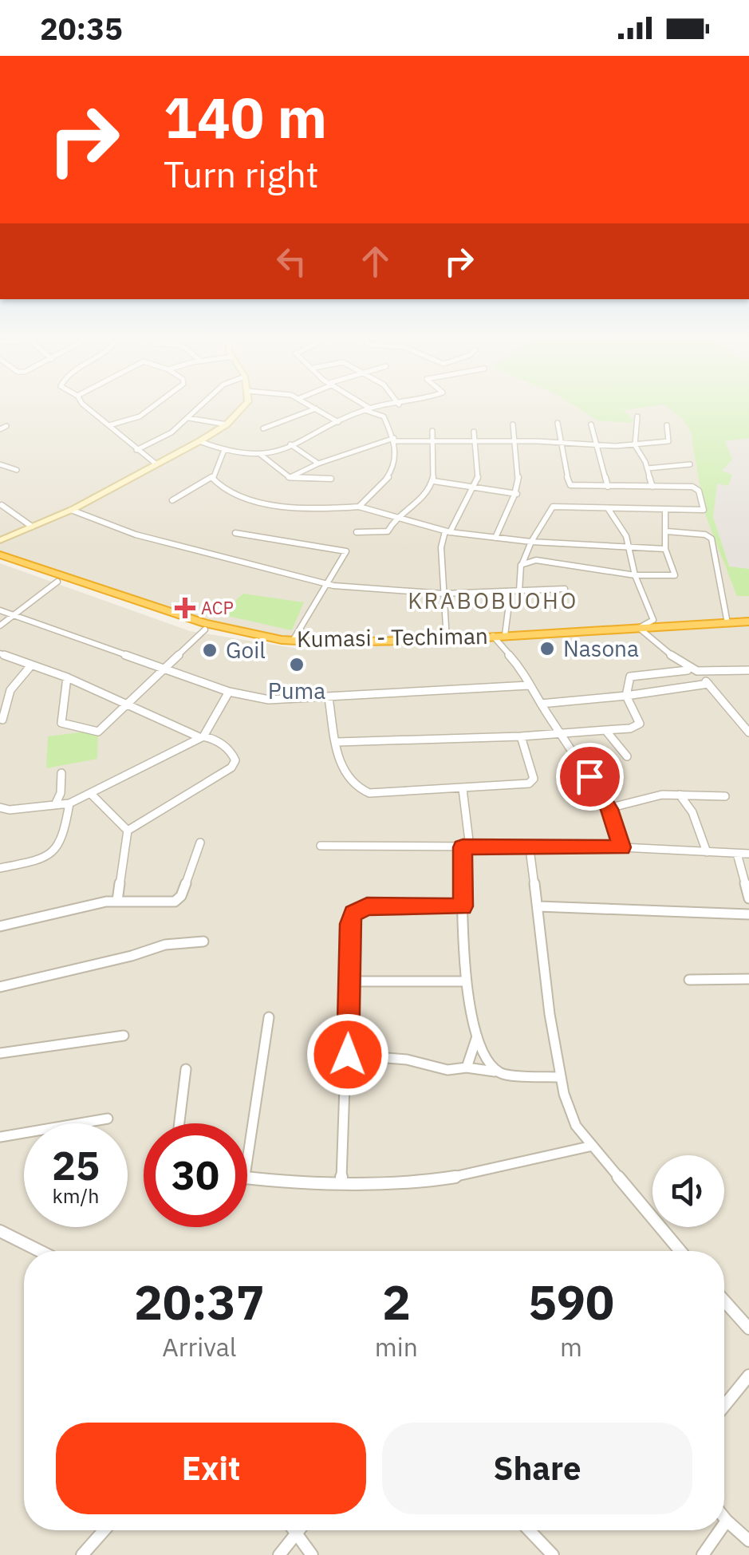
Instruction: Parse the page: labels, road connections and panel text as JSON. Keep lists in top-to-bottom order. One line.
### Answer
{"streets":{"highway":["Kumasi - Techiman"]},"districts":["KRABOBUOHO"],"places":{"health":["ACP"],"other":["Nasona","Goil","Puma"]},"page":{"status":"20:35","turn":["140 m","Turn right"],"speed":"25 km/h","limit":"30","eta":["20:37","Arrival","2","min","590","m"],"buttons":["Exit","Share"]}}
